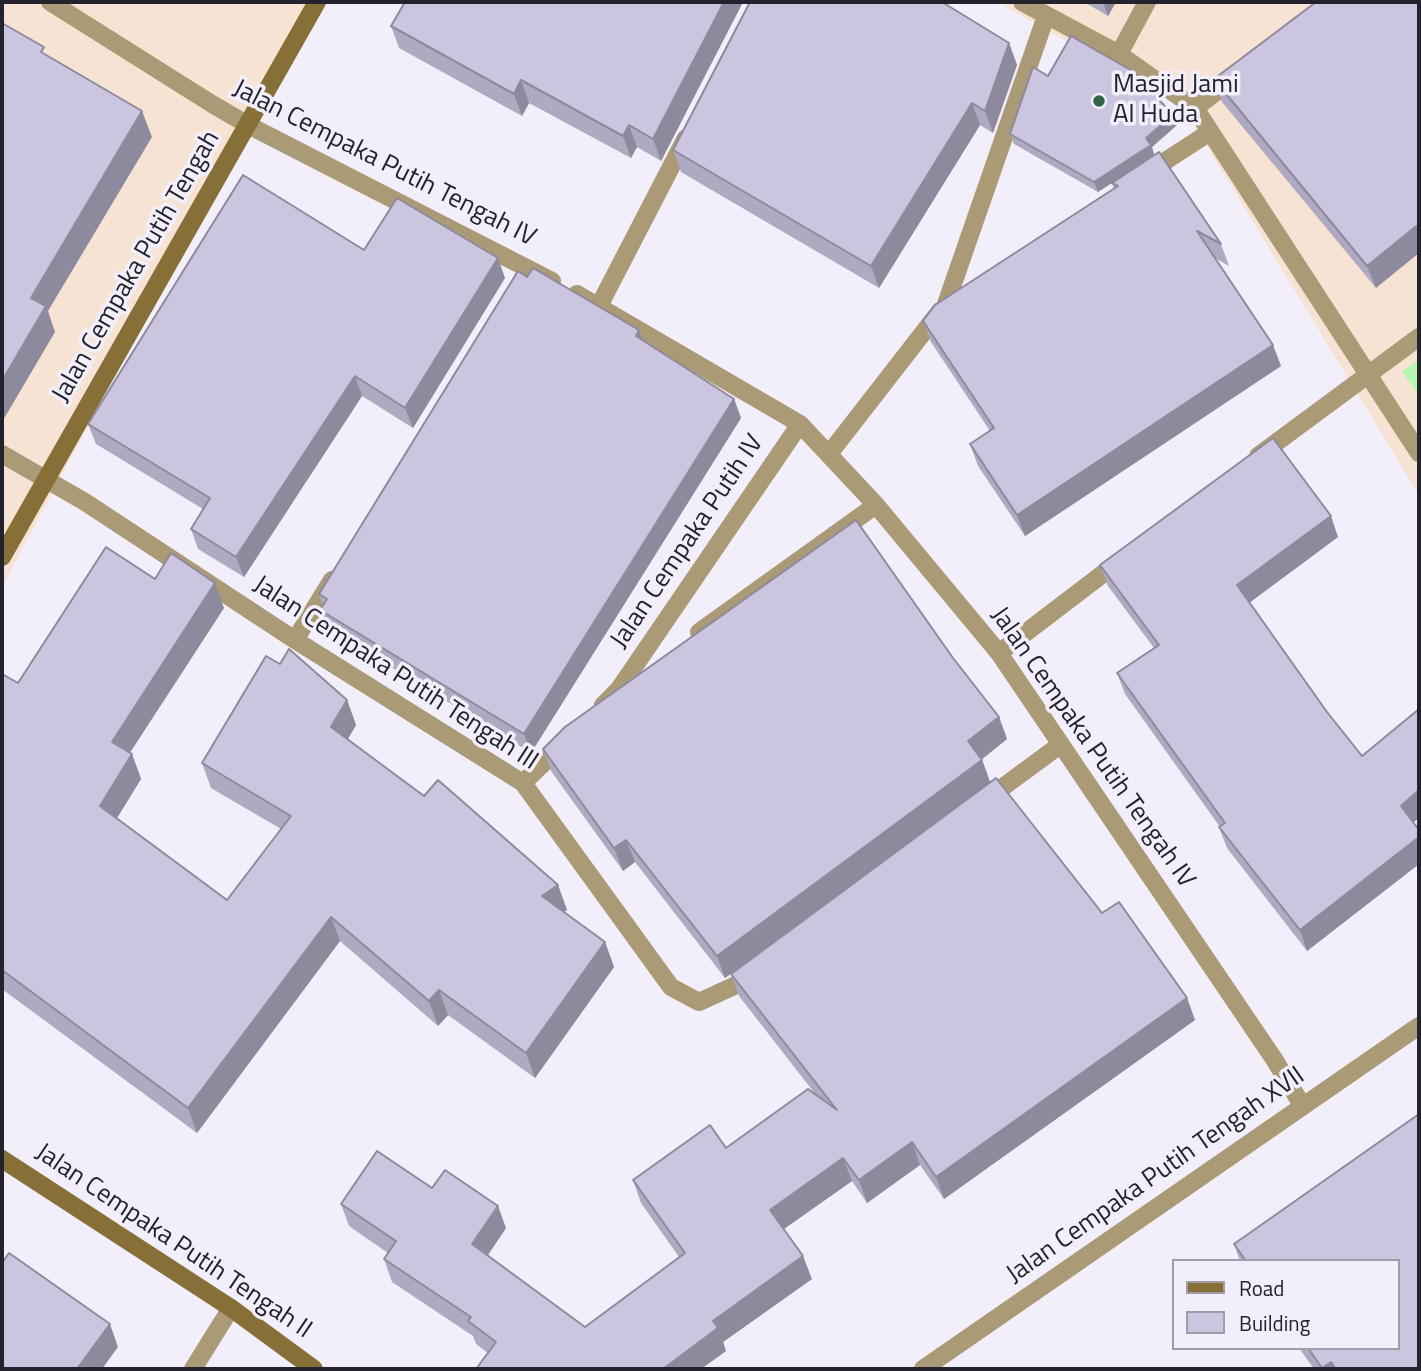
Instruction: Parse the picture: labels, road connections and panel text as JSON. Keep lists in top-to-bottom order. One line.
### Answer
{"streets":{"street":["Jalan Cempaka Putih Tengah IV","Jalan Cempaka Putih Tengah","Jalan Cempaka Putih IV","Jalan Cempaka Putih Tengah III","Jalan Cempaka Putih Tengah XVII","Jalan Cempaka Putih Tengah II"]},"crossings":[["Jalan Cempaka Putih Tengah IV","Jalan Cempaka Putih Tengah"],["Jalan Cempaka Putih Tengah IV","Jalan Cempaka Putih IV"],["Jalan Cempaka Putih Tengah IV","Jalan Cempaka Putih Tengah XVII"],["Jalan Cempaka Putih Tengah","Jalan Cempaka Putih Tengah III"]],"places":["Masjid Jami Al Huda"],"legend":["Road","Building"]}
